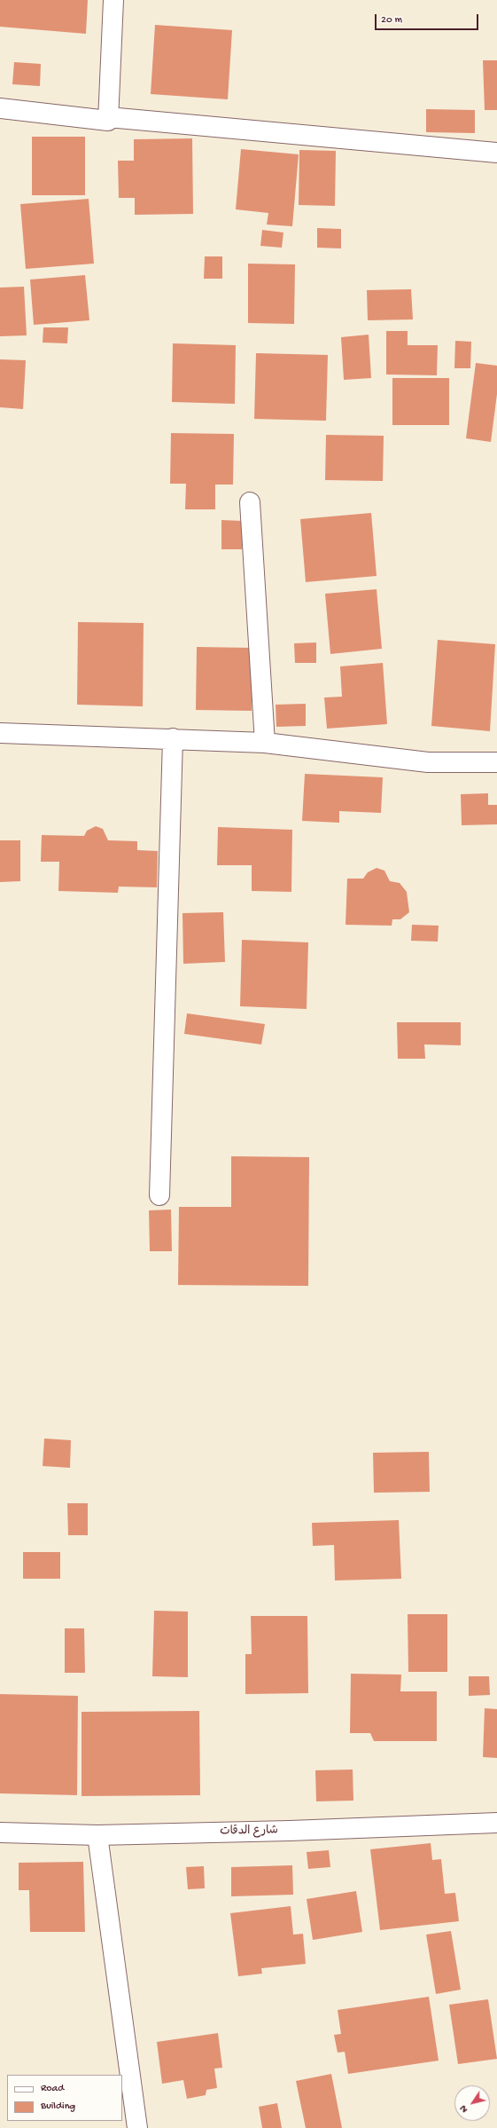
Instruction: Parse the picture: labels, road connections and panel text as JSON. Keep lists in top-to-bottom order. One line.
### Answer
{"streets":{"street":["شارع الدقات"]},"legend":["Road","Building"],"scale_bar":"20 m","north":"bottom left"}
